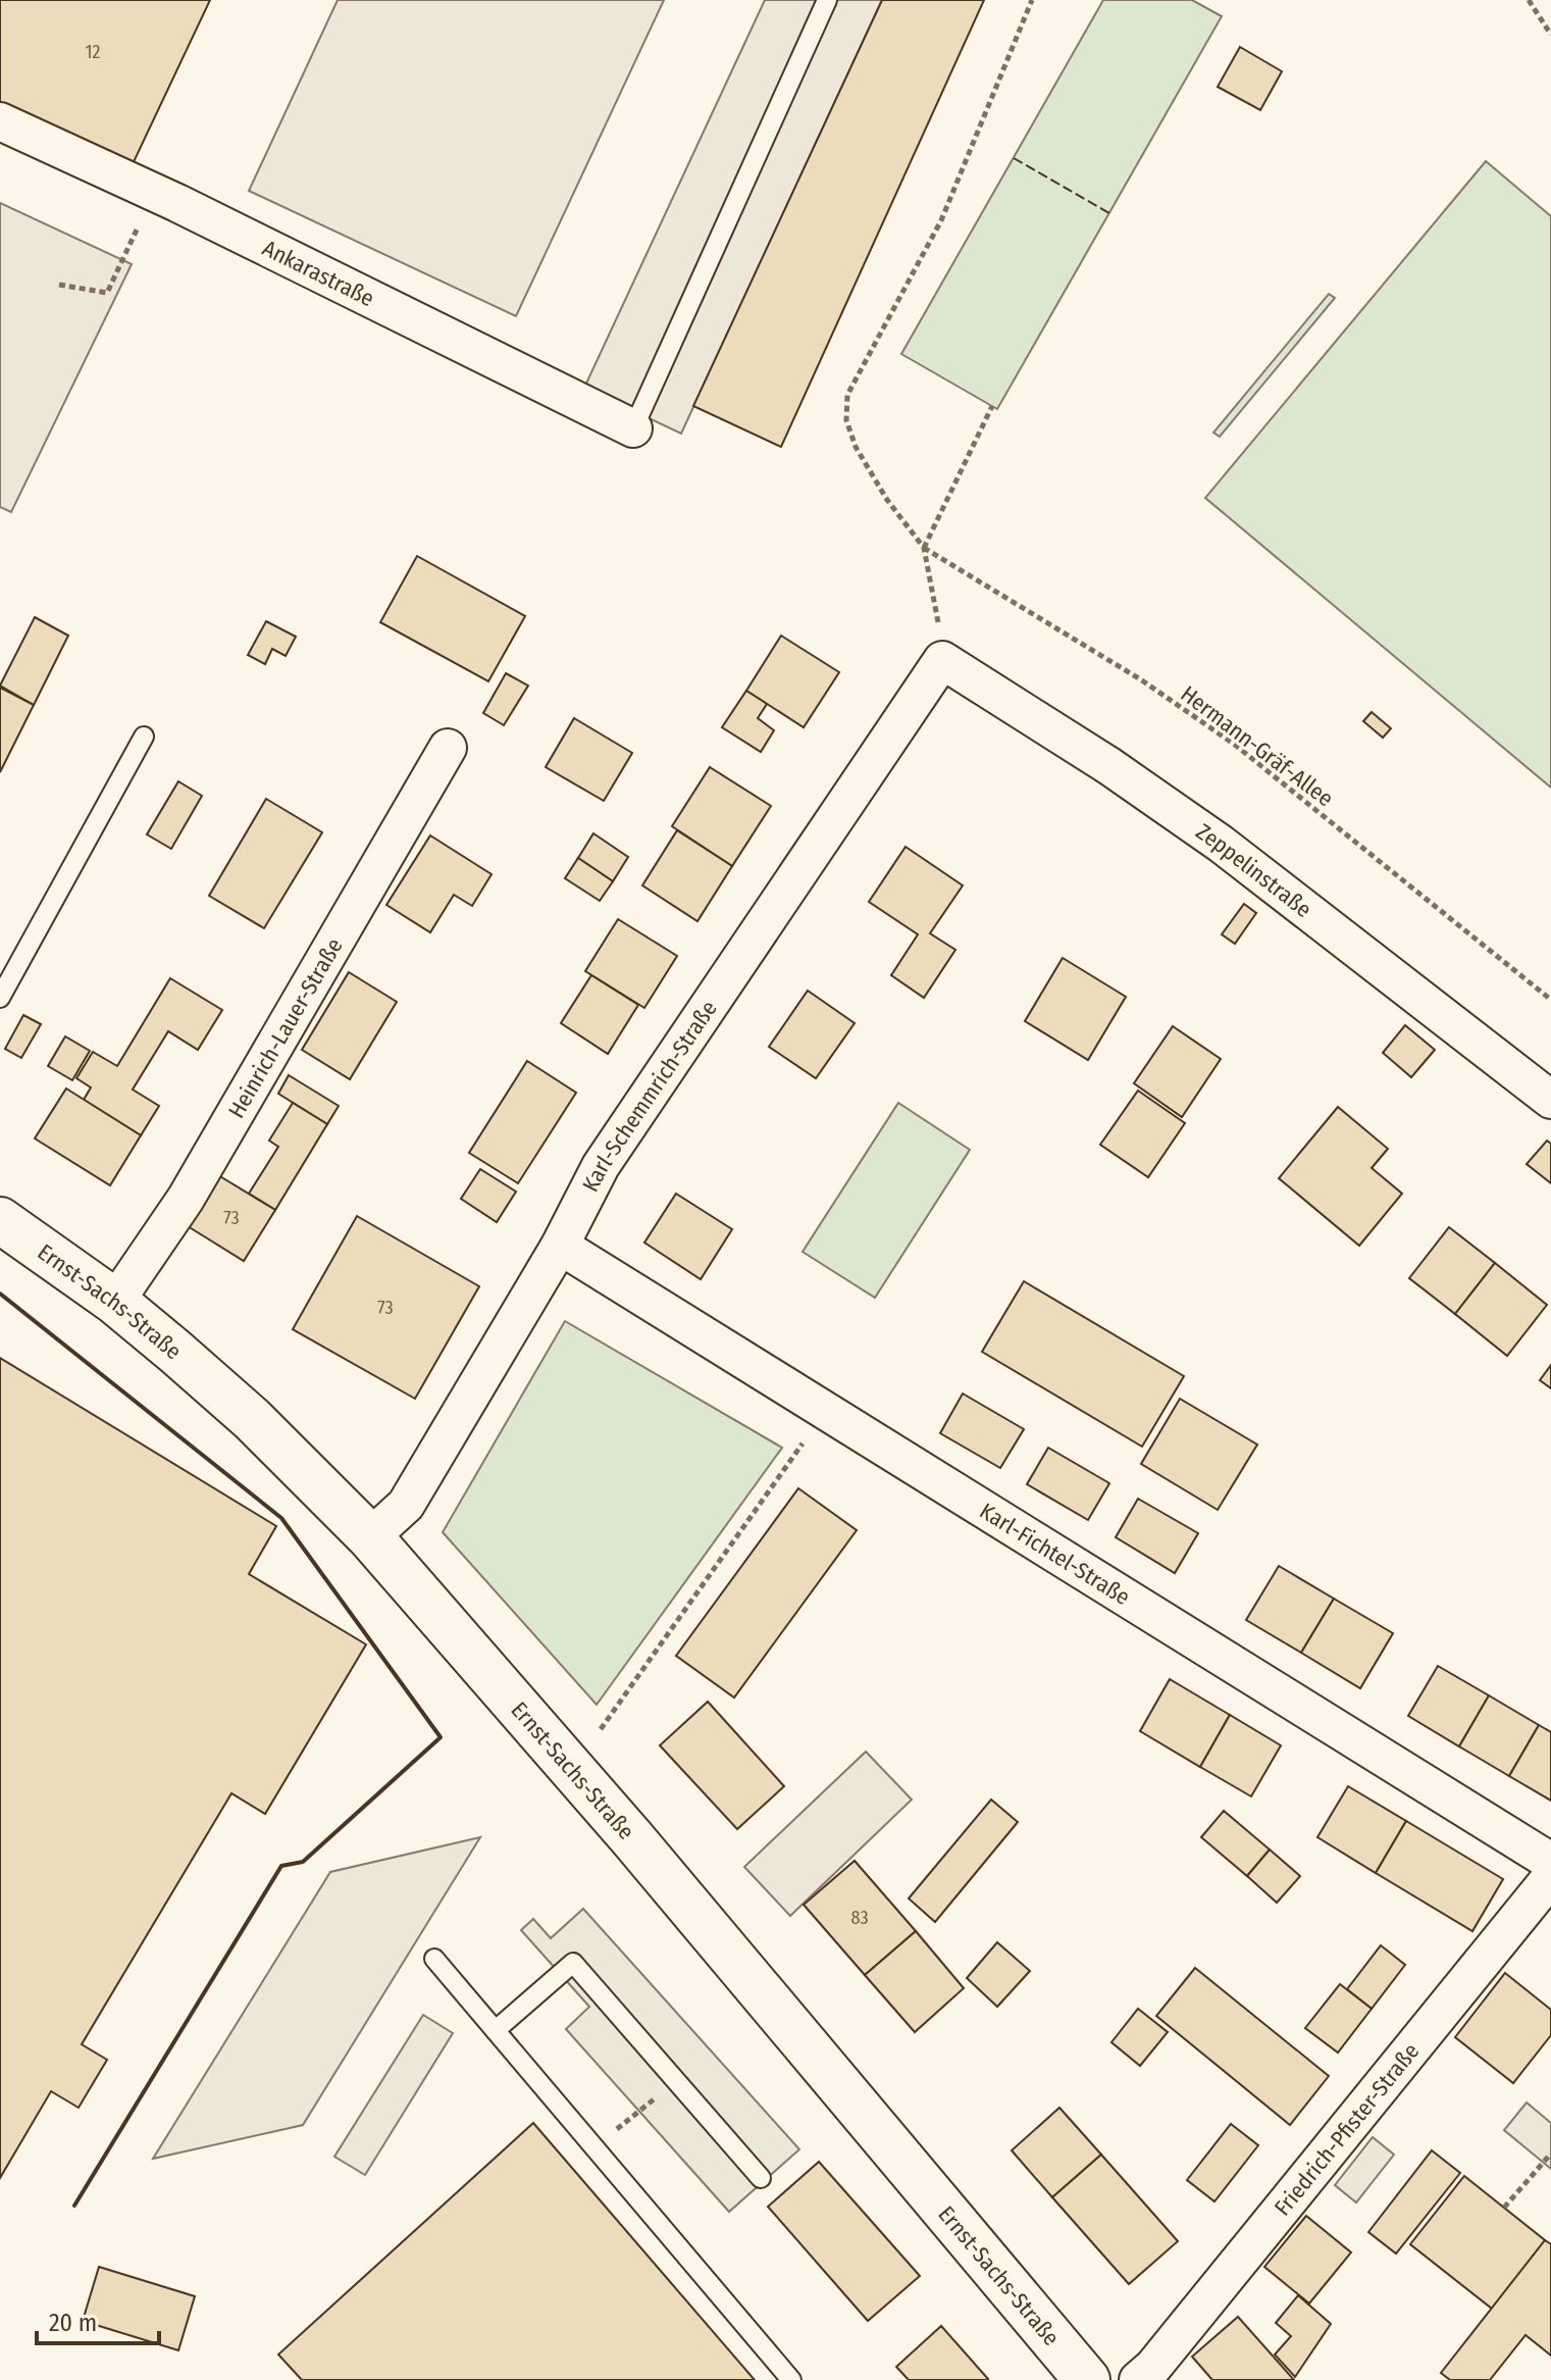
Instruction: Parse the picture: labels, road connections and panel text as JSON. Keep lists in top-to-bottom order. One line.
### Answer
{"streets":{"main road":["Ernst-Sachs-Straße"],"street":["Ankarastraße","Zeppelinstraße","Heinrich-Lauer-Straße","Karl-Schemmrich-Straße","Karl-Fichtel-Straße","Friedrich-Pfister-Straße"],"path":["Hermann-Gräf-Allee"]},"crossings":[["Zeppelinstraße","Karl-Schemmrich-Straße"],["Heinrich-Lauer-Straße","Ernst-Sachs-Straße"],["Karl-Schemmrich-Straße","Ernst-Sachs-Straße"],["Karl-Schemmrich-Straße","Karl-Fichtel-Straße"]],"house_numbers":["12","73","73","83"],"scale_bar":"20 m"}
